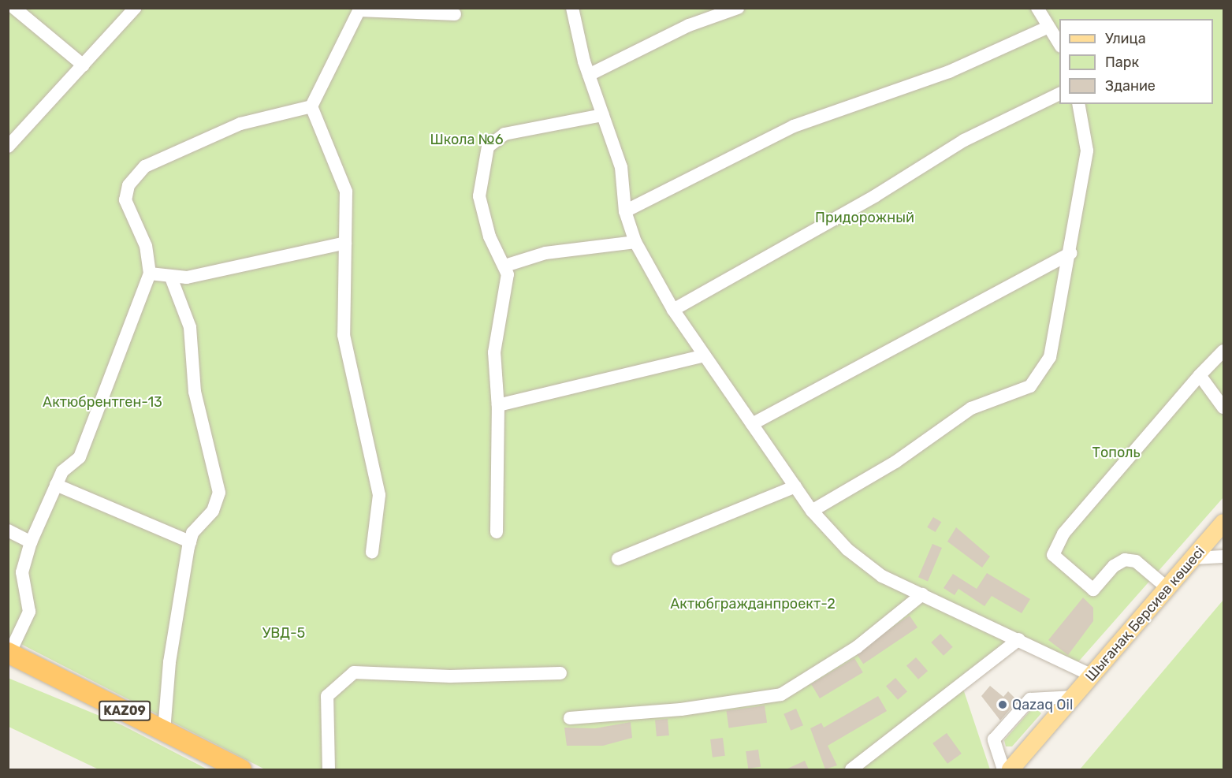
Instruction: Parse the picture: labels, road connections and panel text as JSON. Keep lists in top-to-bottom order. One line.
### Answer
{"streets":{"highway":["KAZ09"],"main road":["Шығанақ Берсиев көшесі"]},"parks":["Школа №6","Придорожный","Актюбрентген-13","Тополь","Актюбгражданпроект-2","УВД-5"],"places":["Qazaq Oil"],"legend":["Улица","Парк","Здание"]}
